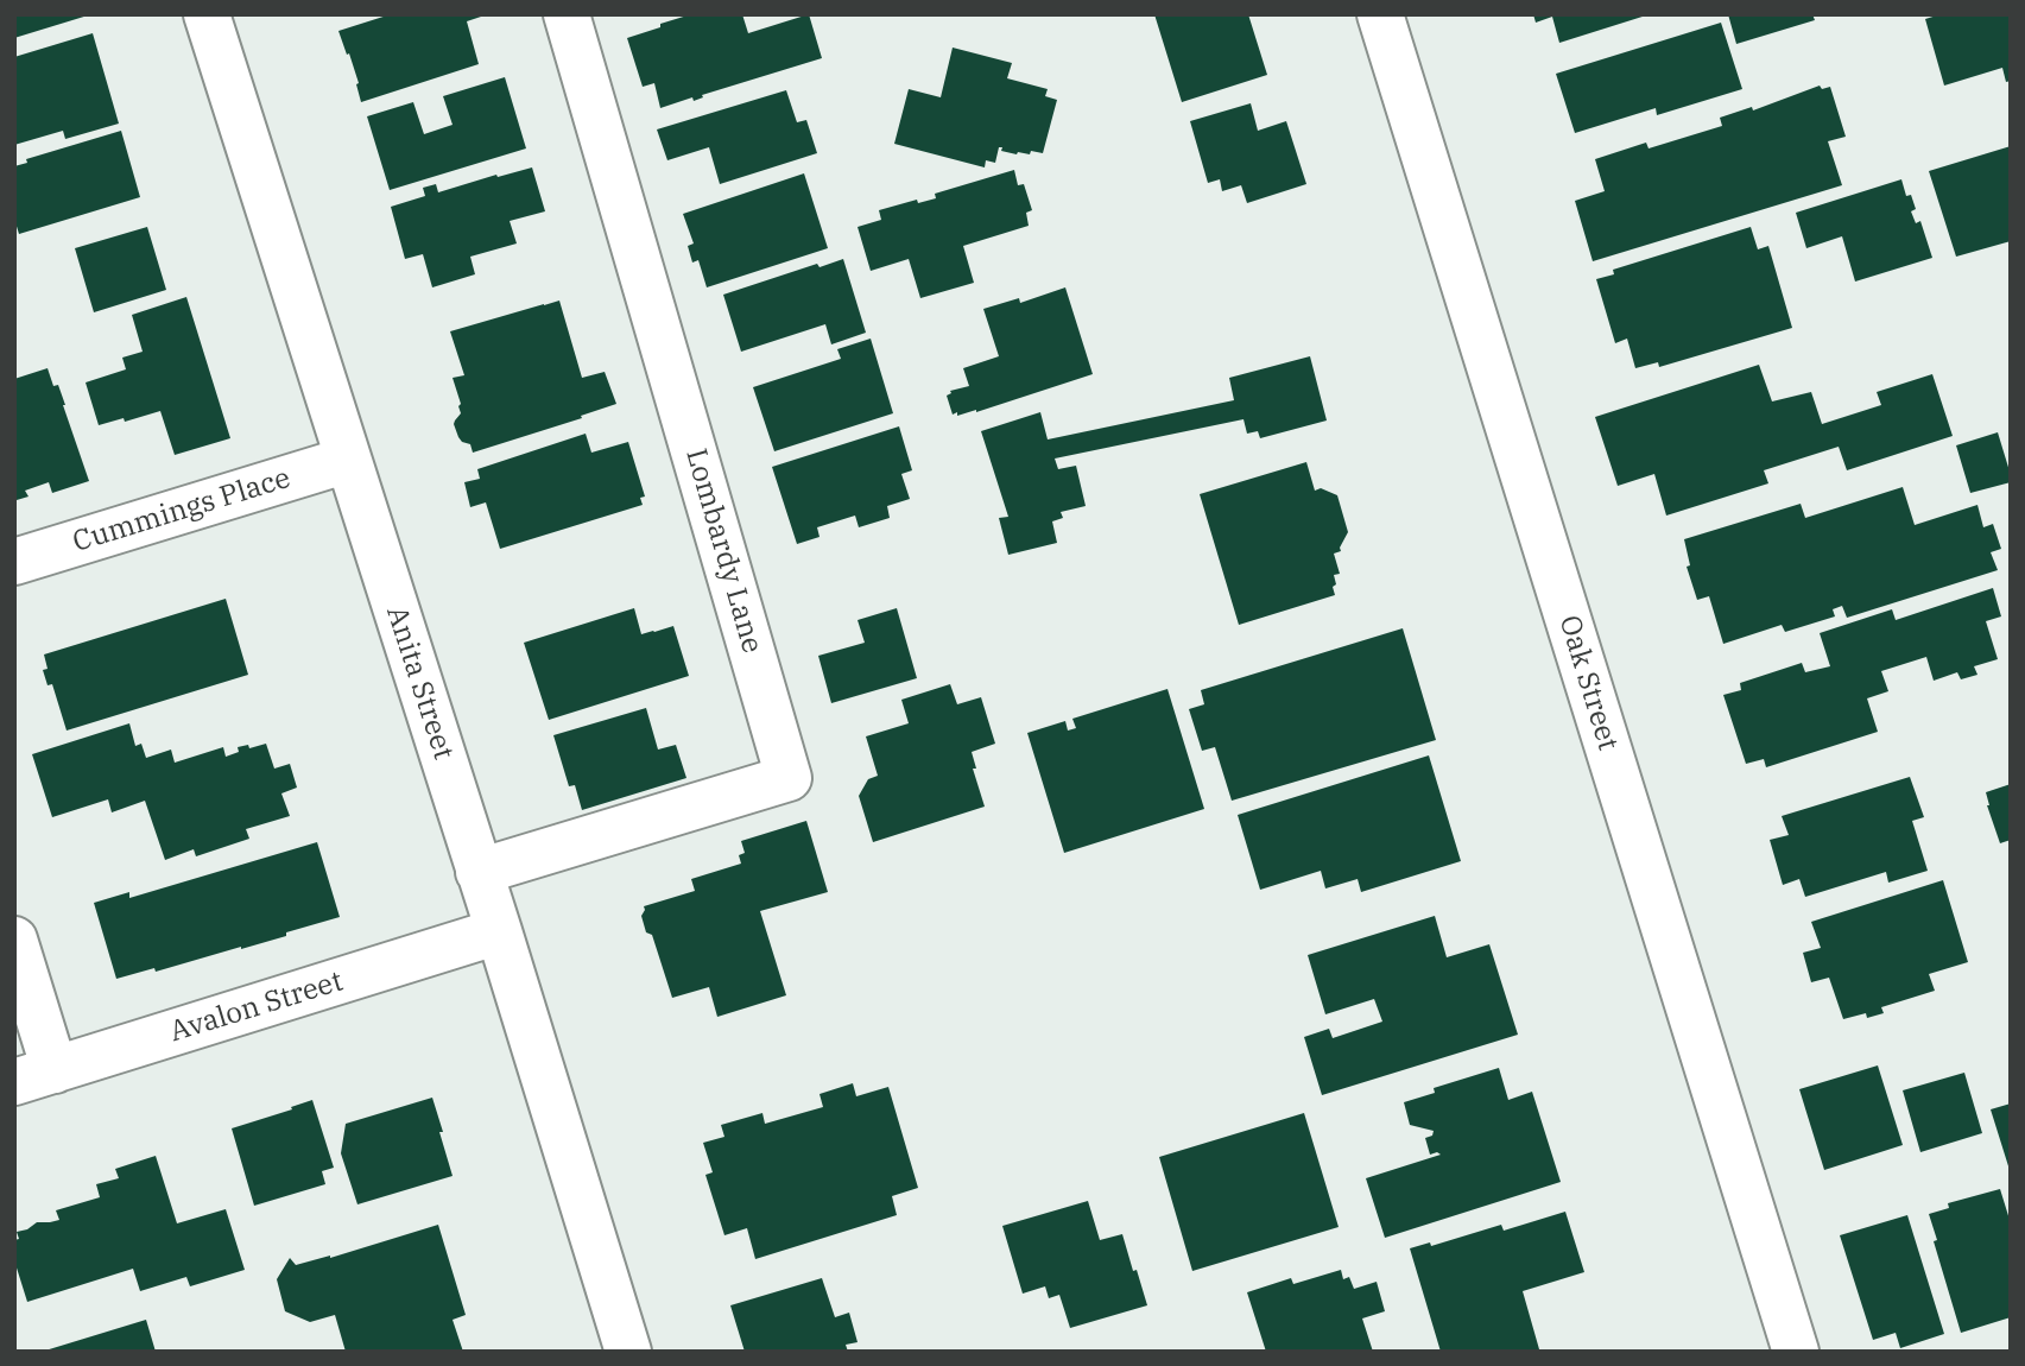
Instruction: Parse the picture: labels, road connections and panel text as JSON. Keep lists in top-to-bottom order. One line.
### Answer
{"streets":{"street":["Cummings Place","Lombardy Lane","Anita Street","Oak Street","Avalon Street"]},"crossings":[["Cummings Place","Anita Street"],["Lombardy Lane","Anita Street"],["Anita Street","Avalon Street"]]}
